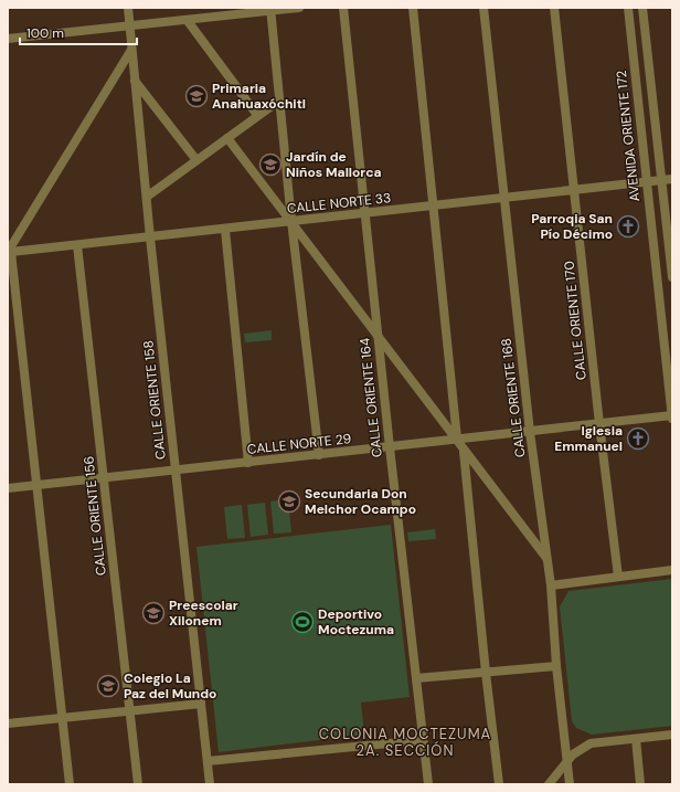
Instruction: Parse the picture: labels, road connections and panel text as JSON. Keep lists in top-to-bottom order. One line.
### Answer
{"streets":{"street":["AVENIDA ORIENTE 172","CALLE NORTE 33","CALLE ORIENTE 170","CALLE ORIENTE 164","CALLE ORIENTE 168","CALLE ORIENTE 158","CALLE NORTE 29","CALLE ORIENTE 156"]},"crossings":[["AVENIDA ORIENTE 172","CALLE NORTE 33"],["AVENIDA ORIENTE 172","CALLE NORTE 29"],["CALLE NORTE 33","CALLE ORIENTE 170"],["CALLE NORTE 33","CALLE ORIENTE 164"],["CALLE NORTE 33","CALLE ORIENTE 168"],["CALLE NORTE 33","CALLE ORIENTE 158"],["CALLE NORTE 33","CALLE ORIENTE 156"],["CALLE ORIENTE 170","CALLE NORTE 29"],["CALLE ORIENTE 164","CALLE NORTE 29"],["CALLE ORIENTE 168","CALLE NORTE 29"],["CALLE ORIENTE 158","CALLE NORTE 29"],["CALLE NORTE 29","CALLE ORIENTE 156"]],"districts":["COLONIA MOCTEZUMA 2A. SECCIÓN"],"places":{"school or university":["Primaria Anahuaxóchitl","Jardín de Niños Mallorca","Secundaria Don Melchor Ocampo","Preescolar Xilonem","Colegio La Paz del Mundo"],"church":["Parroqia San Pío Décimo","Iglesia Emmanuel"],"sports":["Deportivo Moctezuma"]},"scale_bar":"100 m"}
